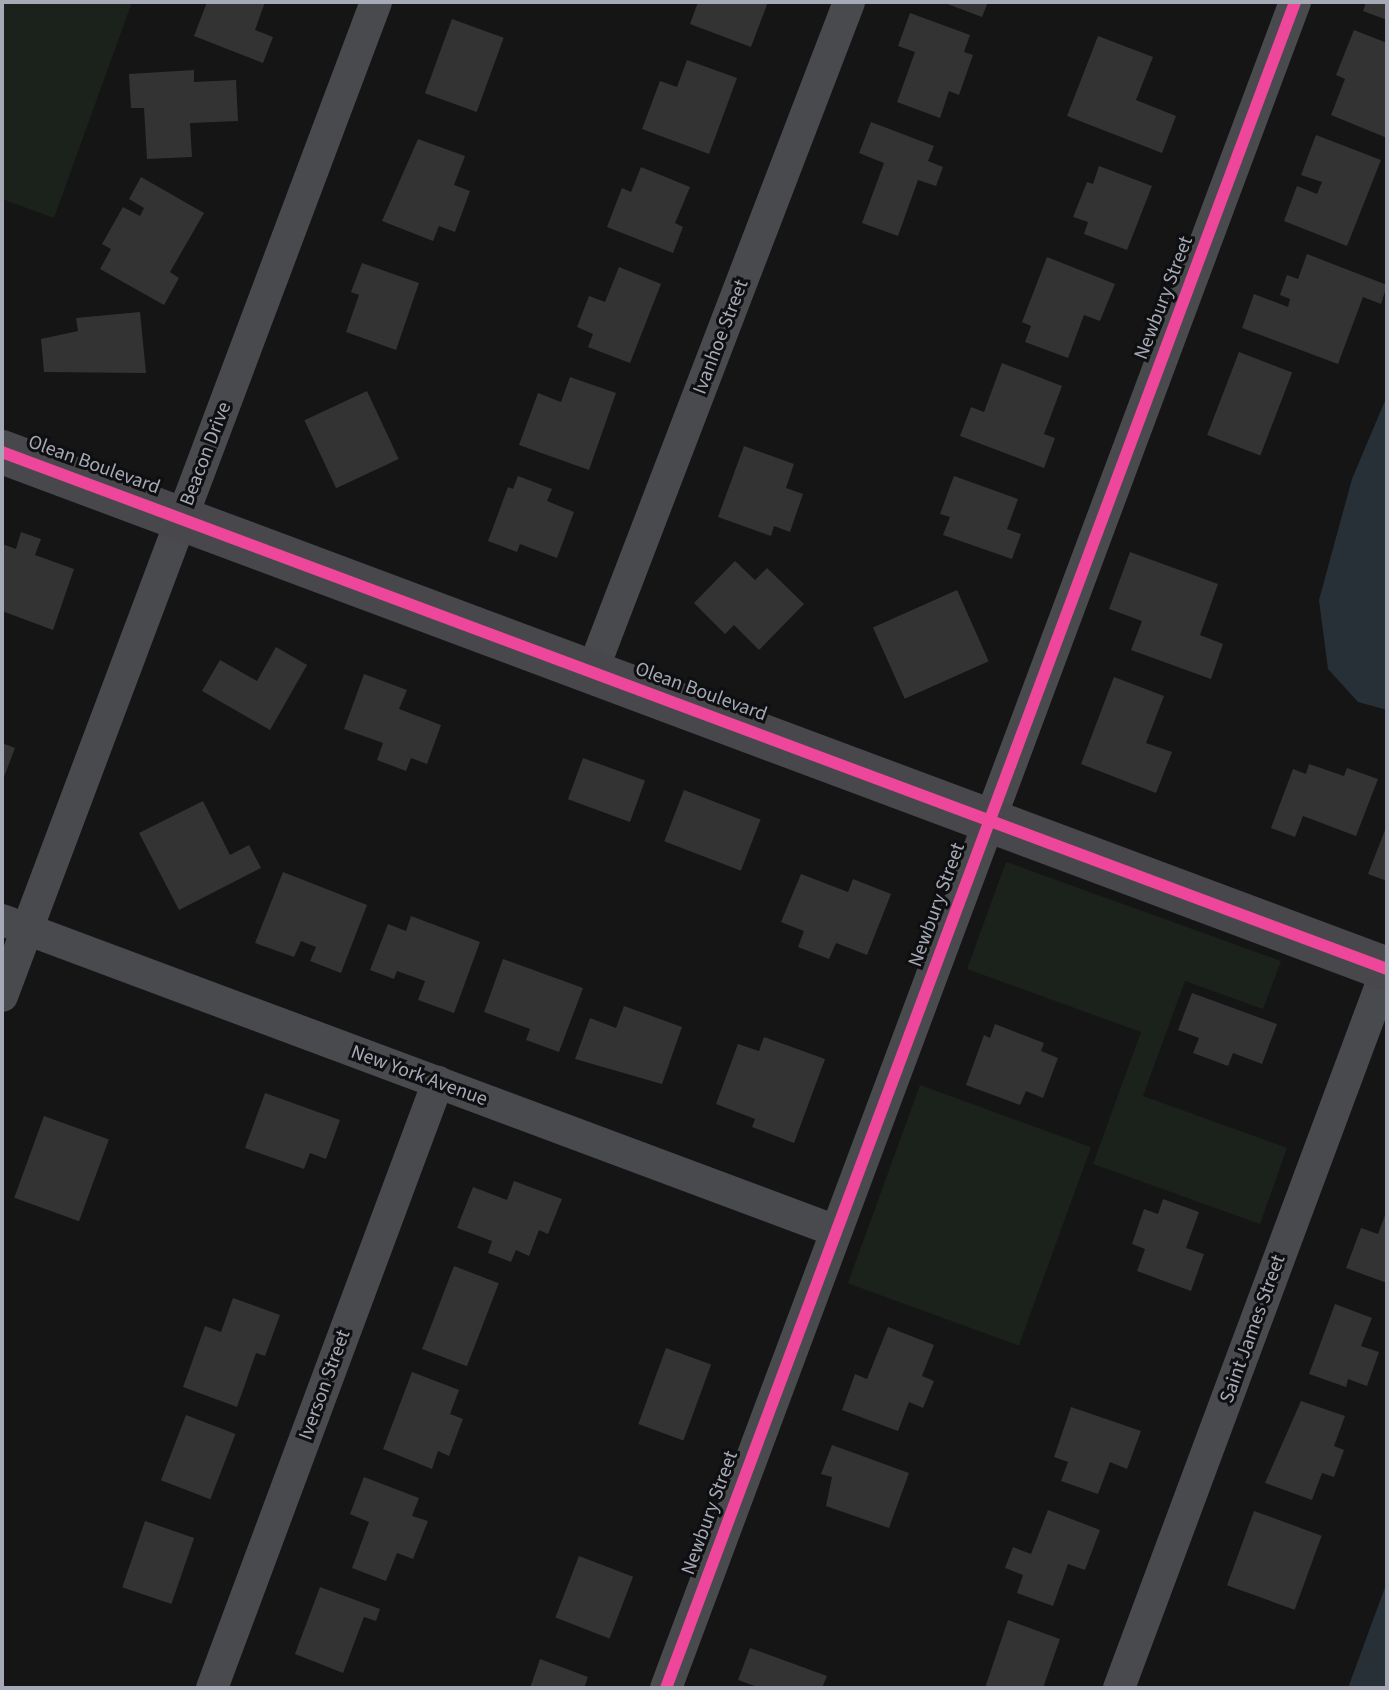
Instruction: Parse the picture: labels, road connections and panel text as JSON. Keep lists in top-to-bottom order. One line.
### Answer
{"streets":{"street":["Newbury Street","Ivanhoe Street","Beacon Drive","Olean Boulevard","New York Avenue","Saint James Street","Iverson Street"]},"crossings":[["Newbury Street","Olean Boulevard"],["Newbury Street","New York Avenue"],["Ivanhoe Street","Olean Boulevard"],["Beacon Drive","Olean Boulevard"],["Beacon Drive","New York Avenue"],["Olean Boulevard","Saint James Street"],["New York Avenue","Iverson Street"]]}
